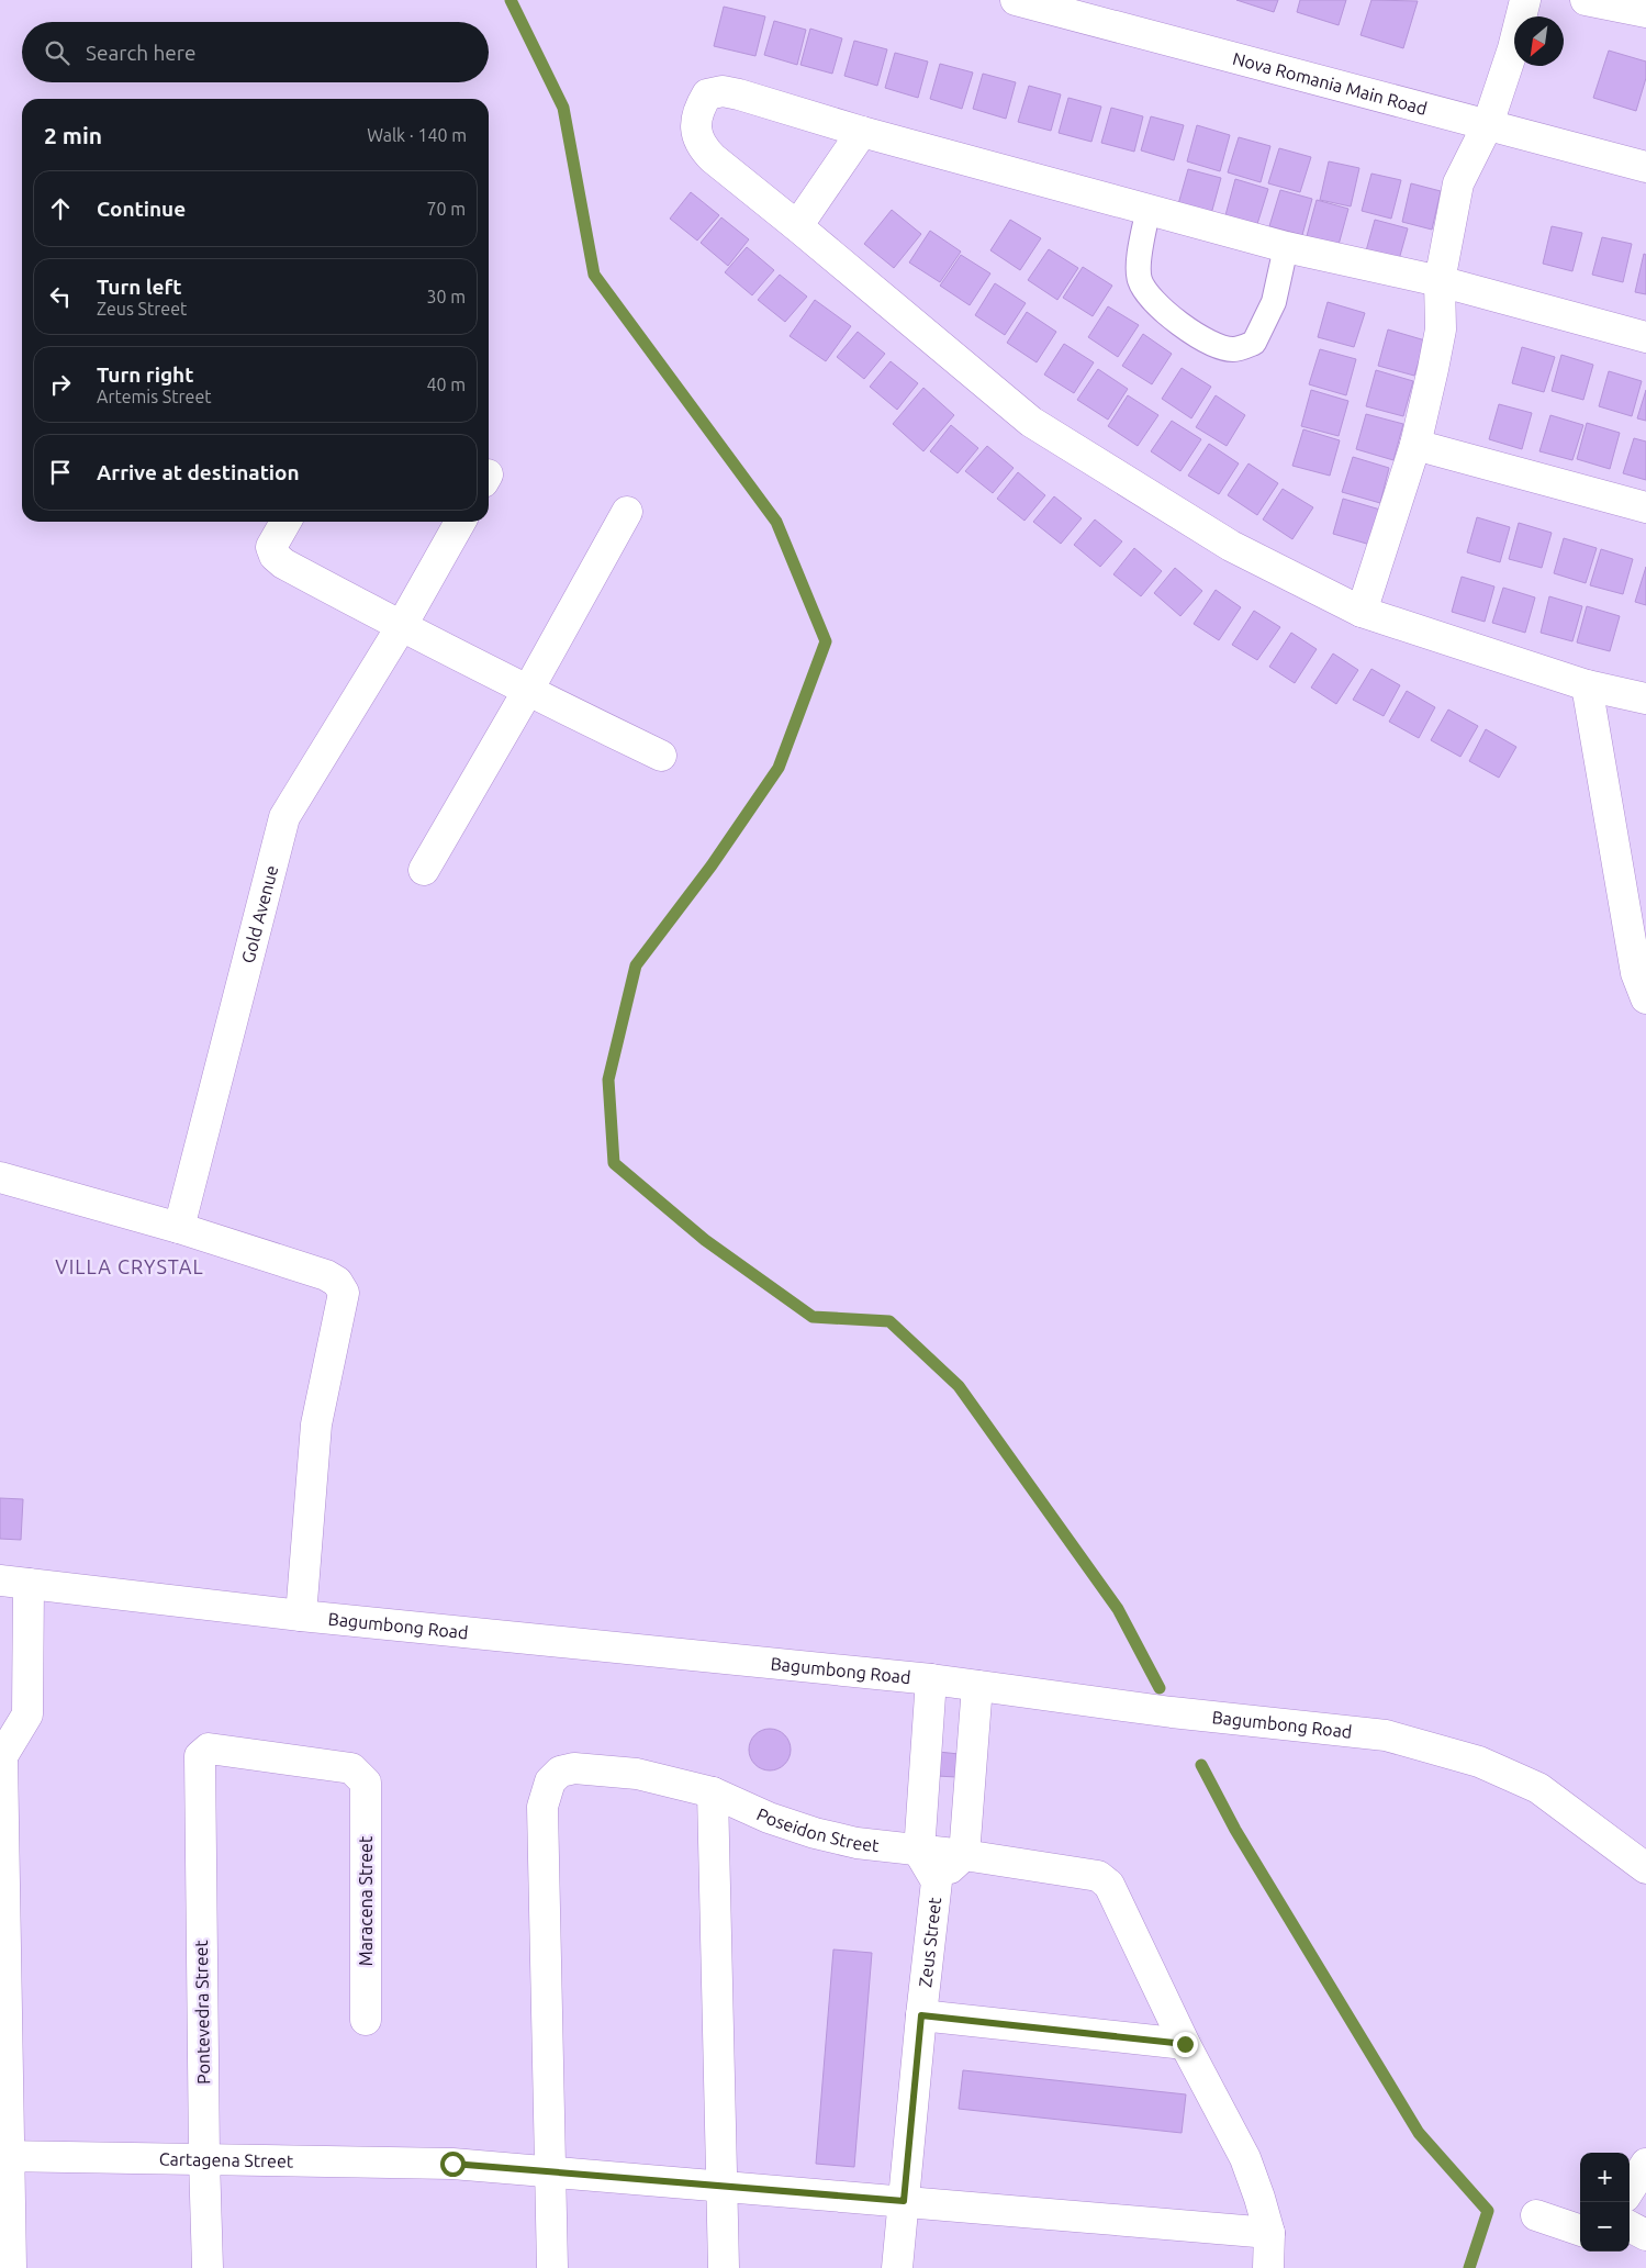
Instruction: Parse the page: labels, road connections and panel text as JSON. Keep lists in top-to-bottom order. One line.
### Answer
{"streets":{"street":["Nova Romania Main Road","Gold Avenue","Bagumbong Road","Poseidon Street","Maracena Street","Zeus Street","Pontevedra Street","Cartagena Street"]},"crossings":[["Poseidon Street","Zeus Street"],["Poseidon Street","Cartagena Street"],["Maracena Street","Pontevedra Street"],["Zeus Street","Cartagena Street"],["Pontevedra Street","Cartagena Street"]],"districts":["VILLA CRYSTAL"],"north":"bottom left","page":{"search":"Search here","heading":["2 min","Walk · 140 m"],"list":[["Continue","70 m"],["Turn left","Zeus Street","30 m"],["Turn right","Artemis Street","40 m"],"Arrive at destination"],"map_buttons":["+","−"]}}
